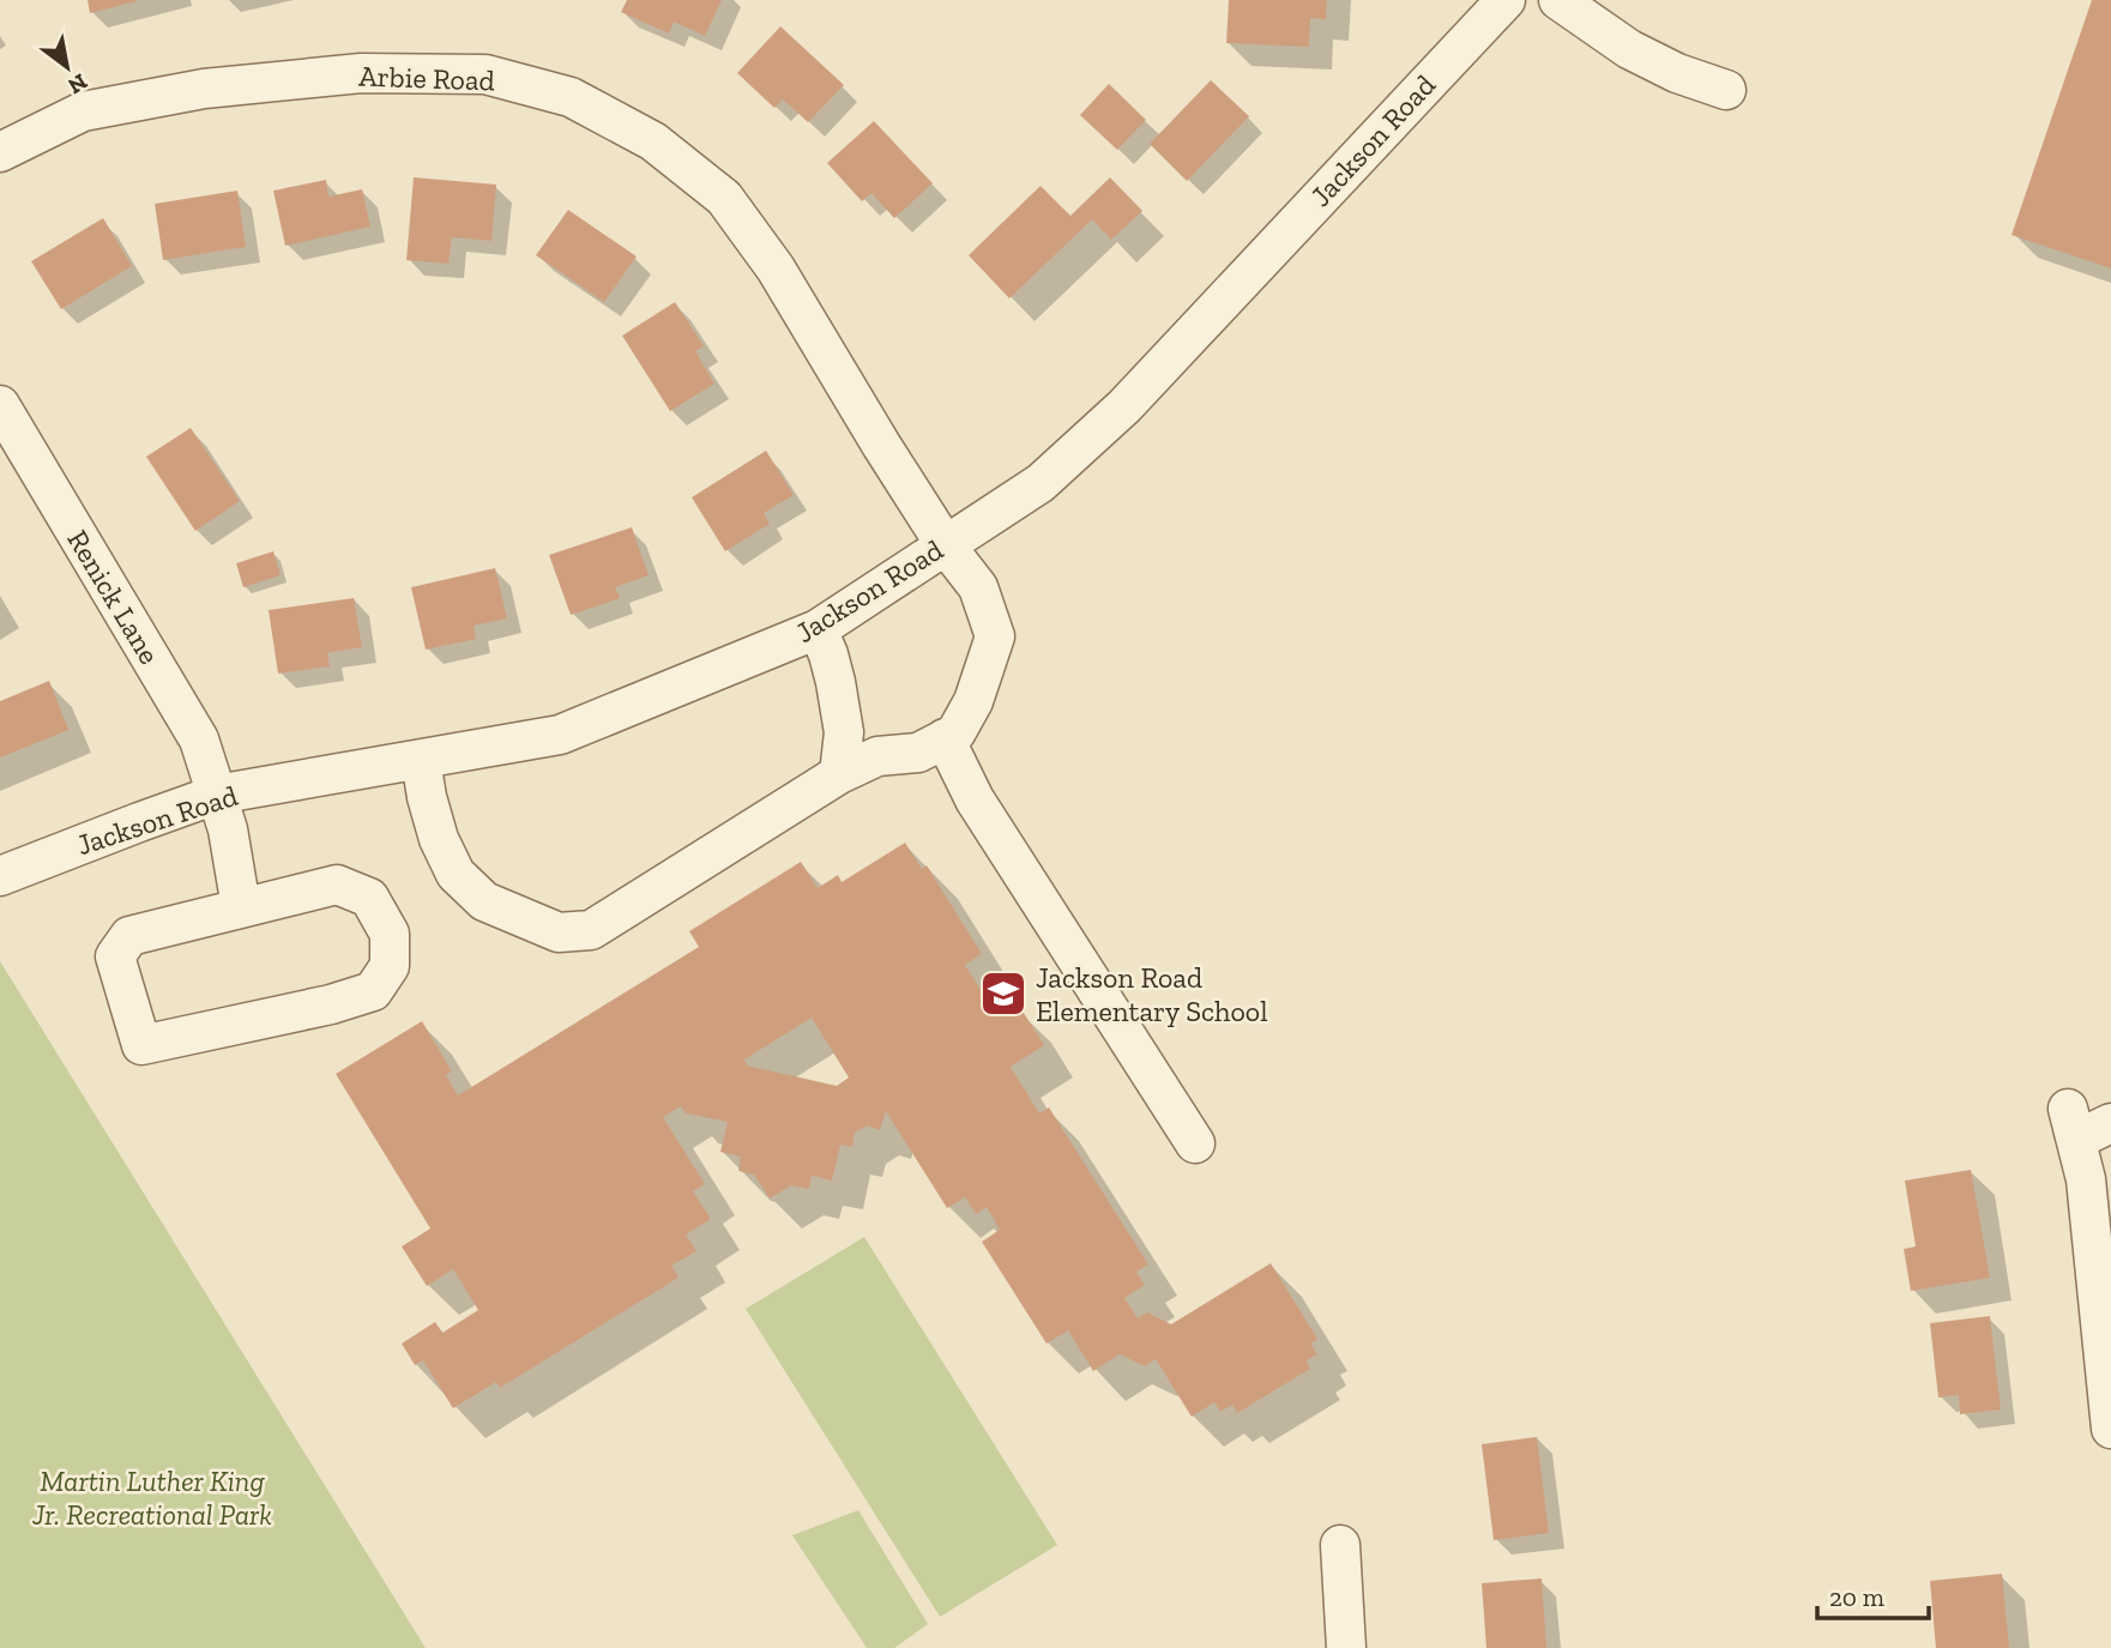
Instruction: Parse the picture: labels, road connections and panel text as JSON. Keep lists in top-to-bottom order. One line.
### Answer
{"streets":{"street":["Arbie Road","Jackson Road","Renick Lane"]},"crossings":[["Arbie Road","Jackson Road"],["Jackson Road","Renick Lane"]],"parks":["Martin Luther King Jr. Recreational Park"],"places":{"school or university":["Jackson Road Elementary School"]},"scale_bar":"20 m","north":"bottom right"}
